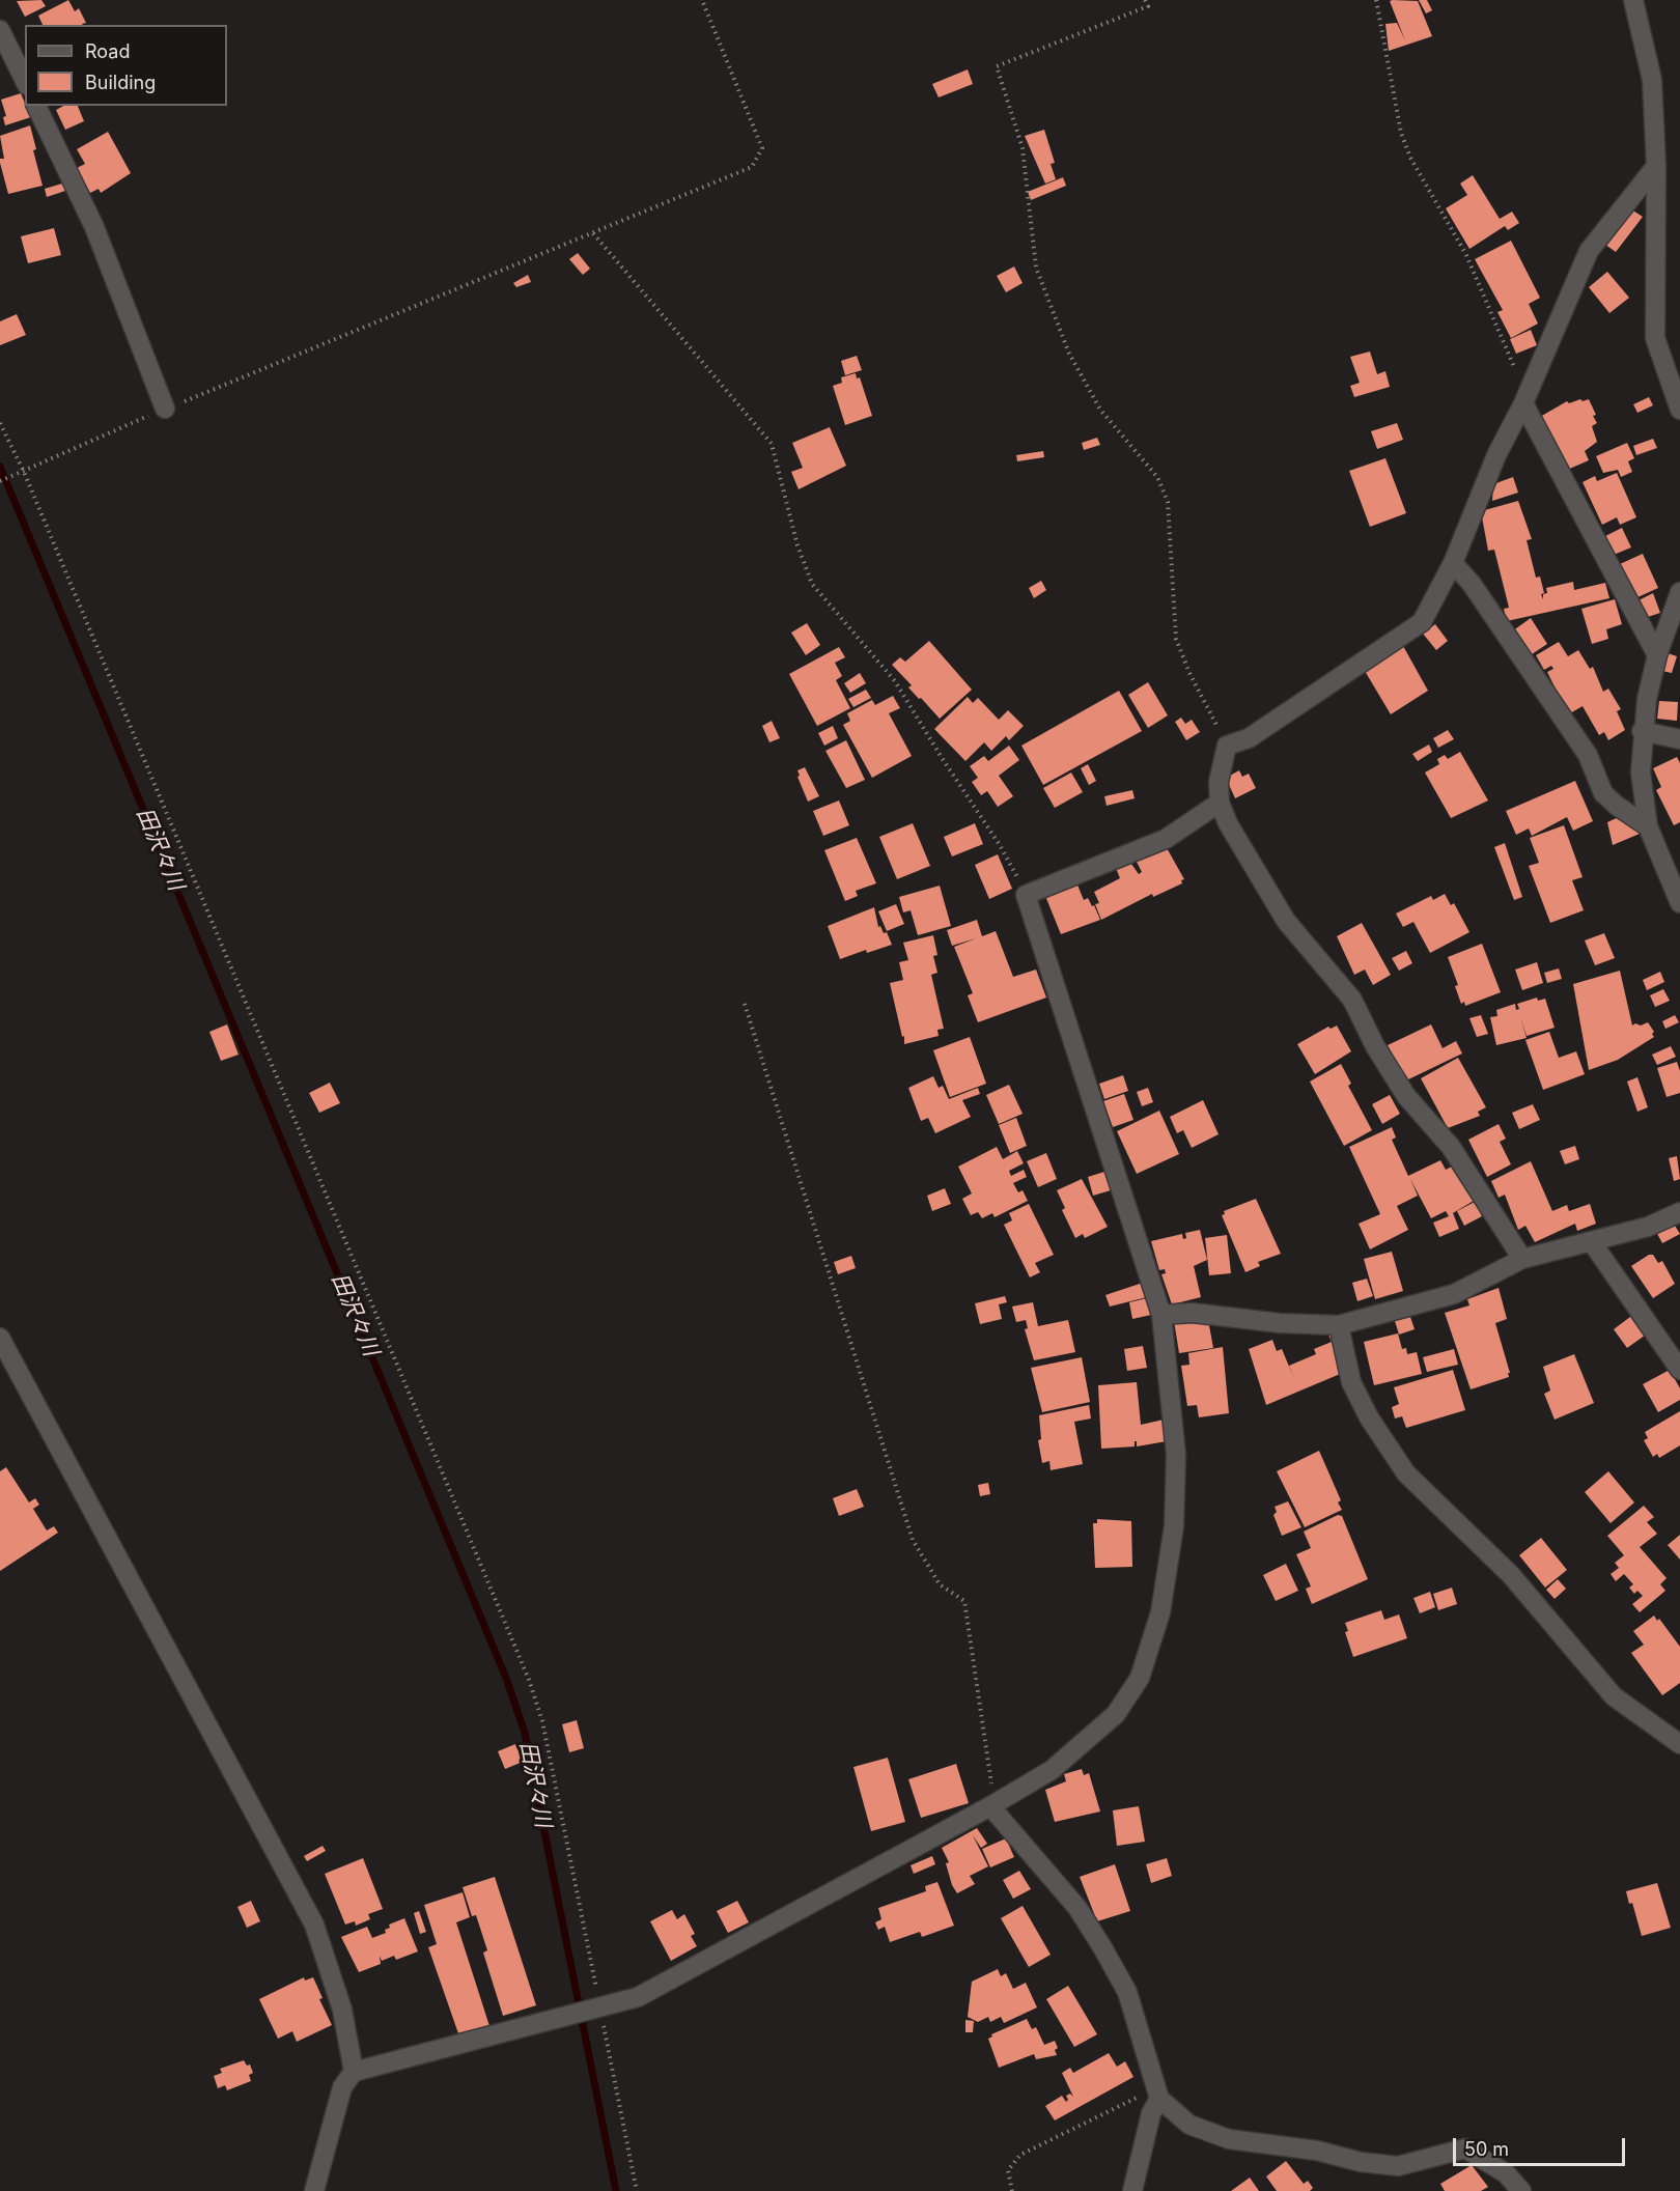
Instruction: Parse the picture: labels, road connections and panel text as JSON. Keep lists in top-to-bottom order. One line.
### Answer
{"water":["田沢々川"],"legend":["Road","Building"],"scale_bar":"50 m"}
